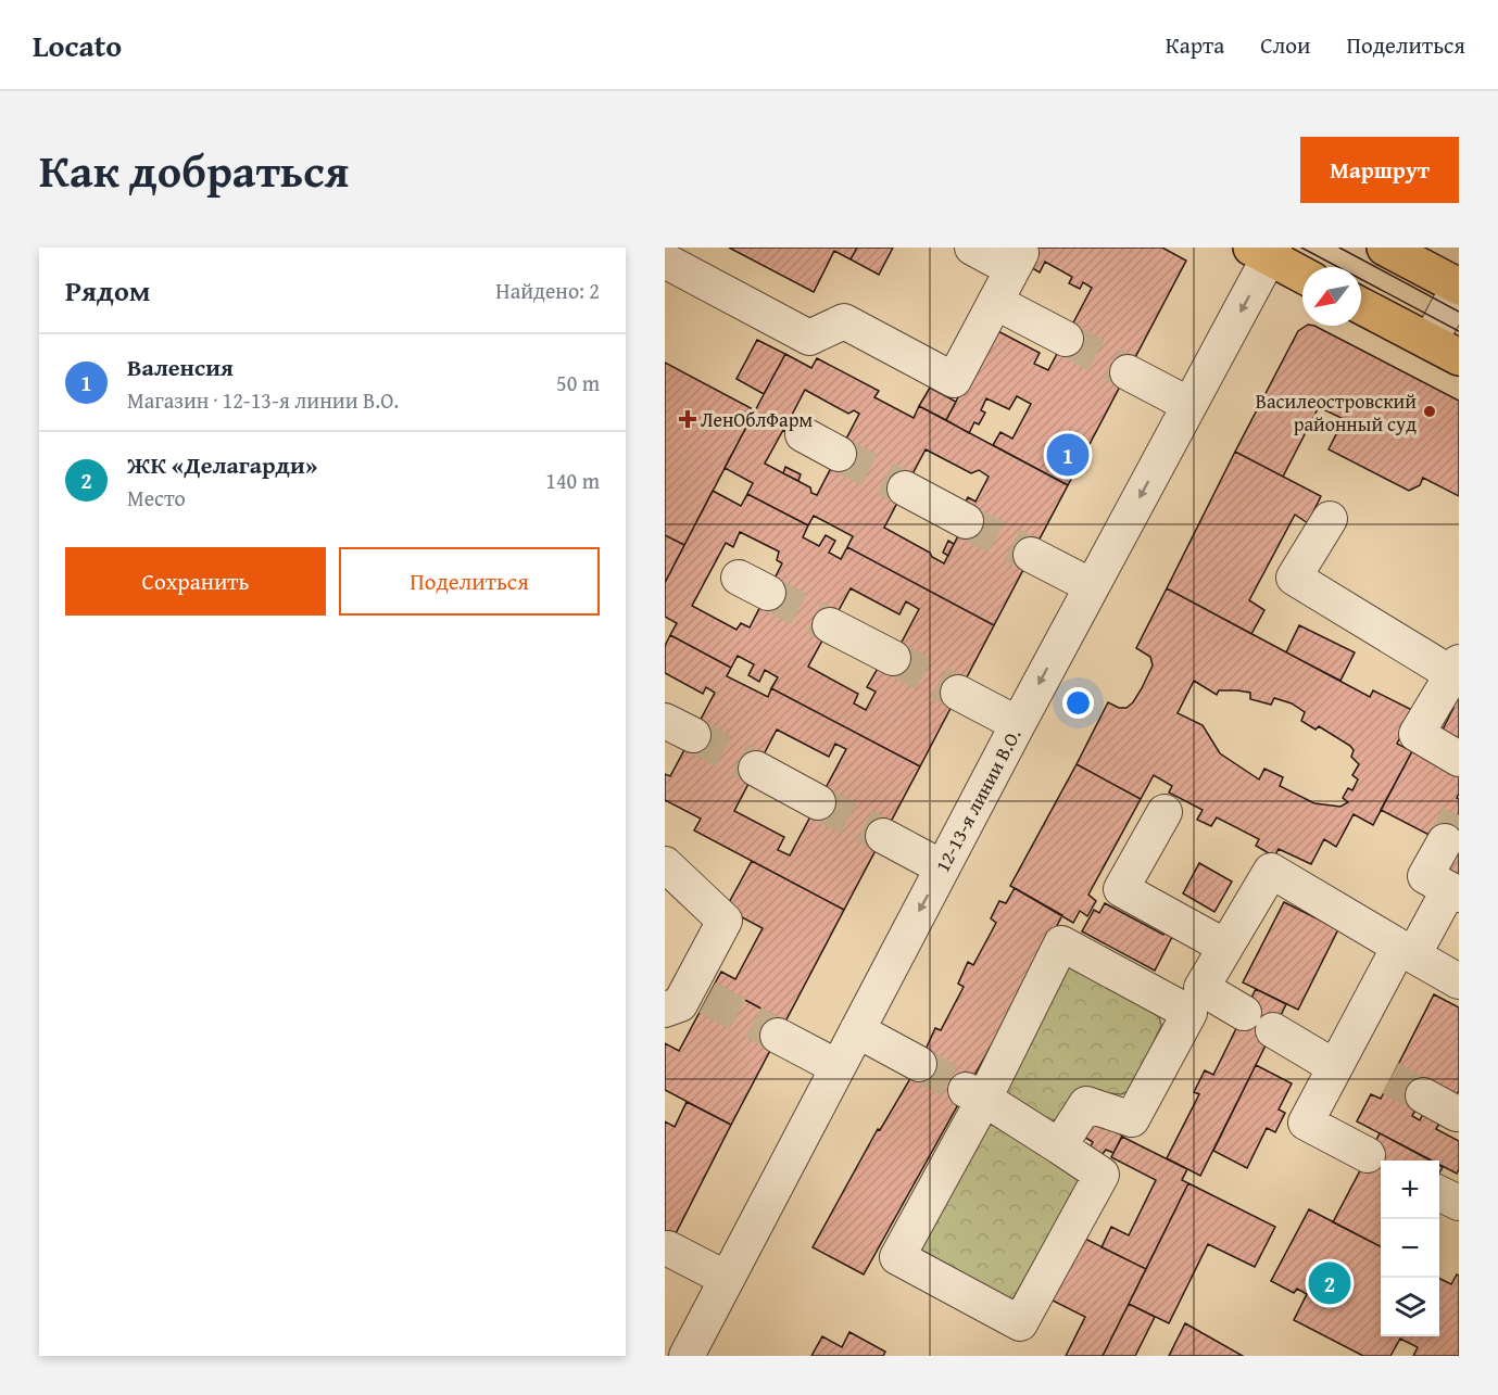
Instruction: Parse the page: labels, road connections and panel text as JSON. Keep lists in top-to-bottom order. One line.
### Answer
{"streets":{"street":["12-13-я линии В.О."]},"one_way":["12-13-я линии В.О."],"places":{"other":["Василеостровский районный суд"],"health":["ЛенОблФарм"]},"north":"bottom left","page":{"header":"Locato","nav":["Карта","Слои","Поделиться"],"title":"Как добраться","buttons":["Маршрут",["Сохранить","Поделиться"]],"heading":["Рядом","Найдено: 2"],"list":[{"mark":"1","name":"Валенсия","note":"Магазин · 12-13-я линии В.О.","value":"50 m"},{"mark":"2","name":"ЖК «Делагарди»","note":"Место","value":"140 m"}],"pins":["1","2"],"map_buttons":["+","−"]}}
